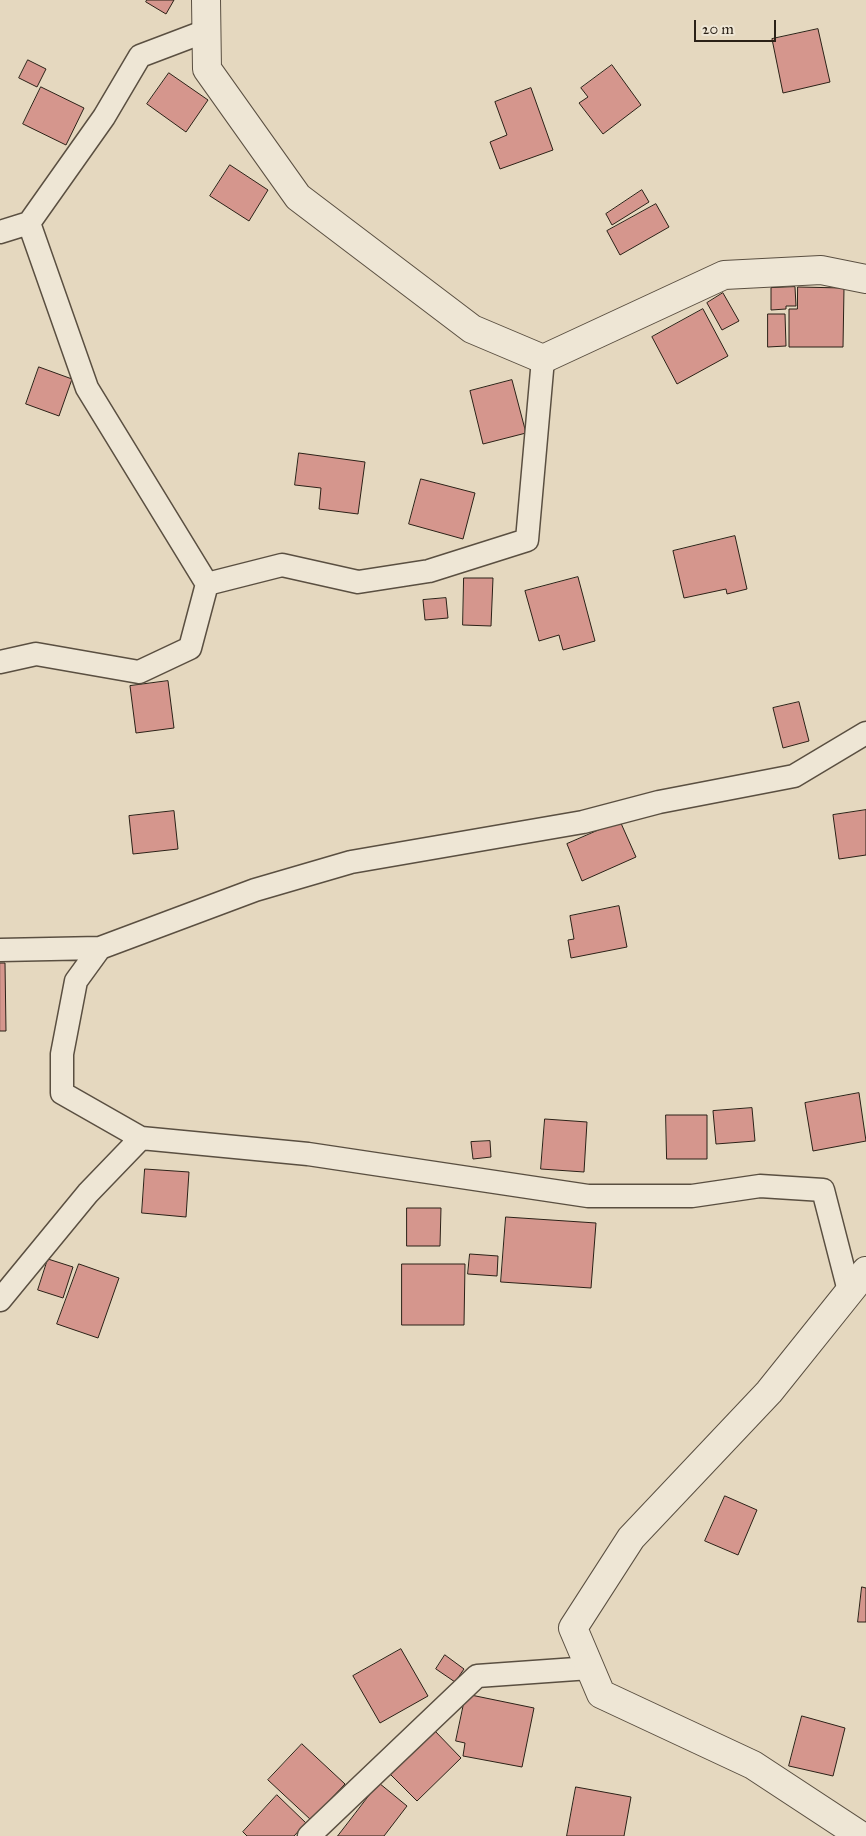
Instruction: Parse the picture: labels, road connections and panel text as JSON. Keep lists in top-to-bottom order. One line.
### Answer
{"scale_bar":"20 m"}
